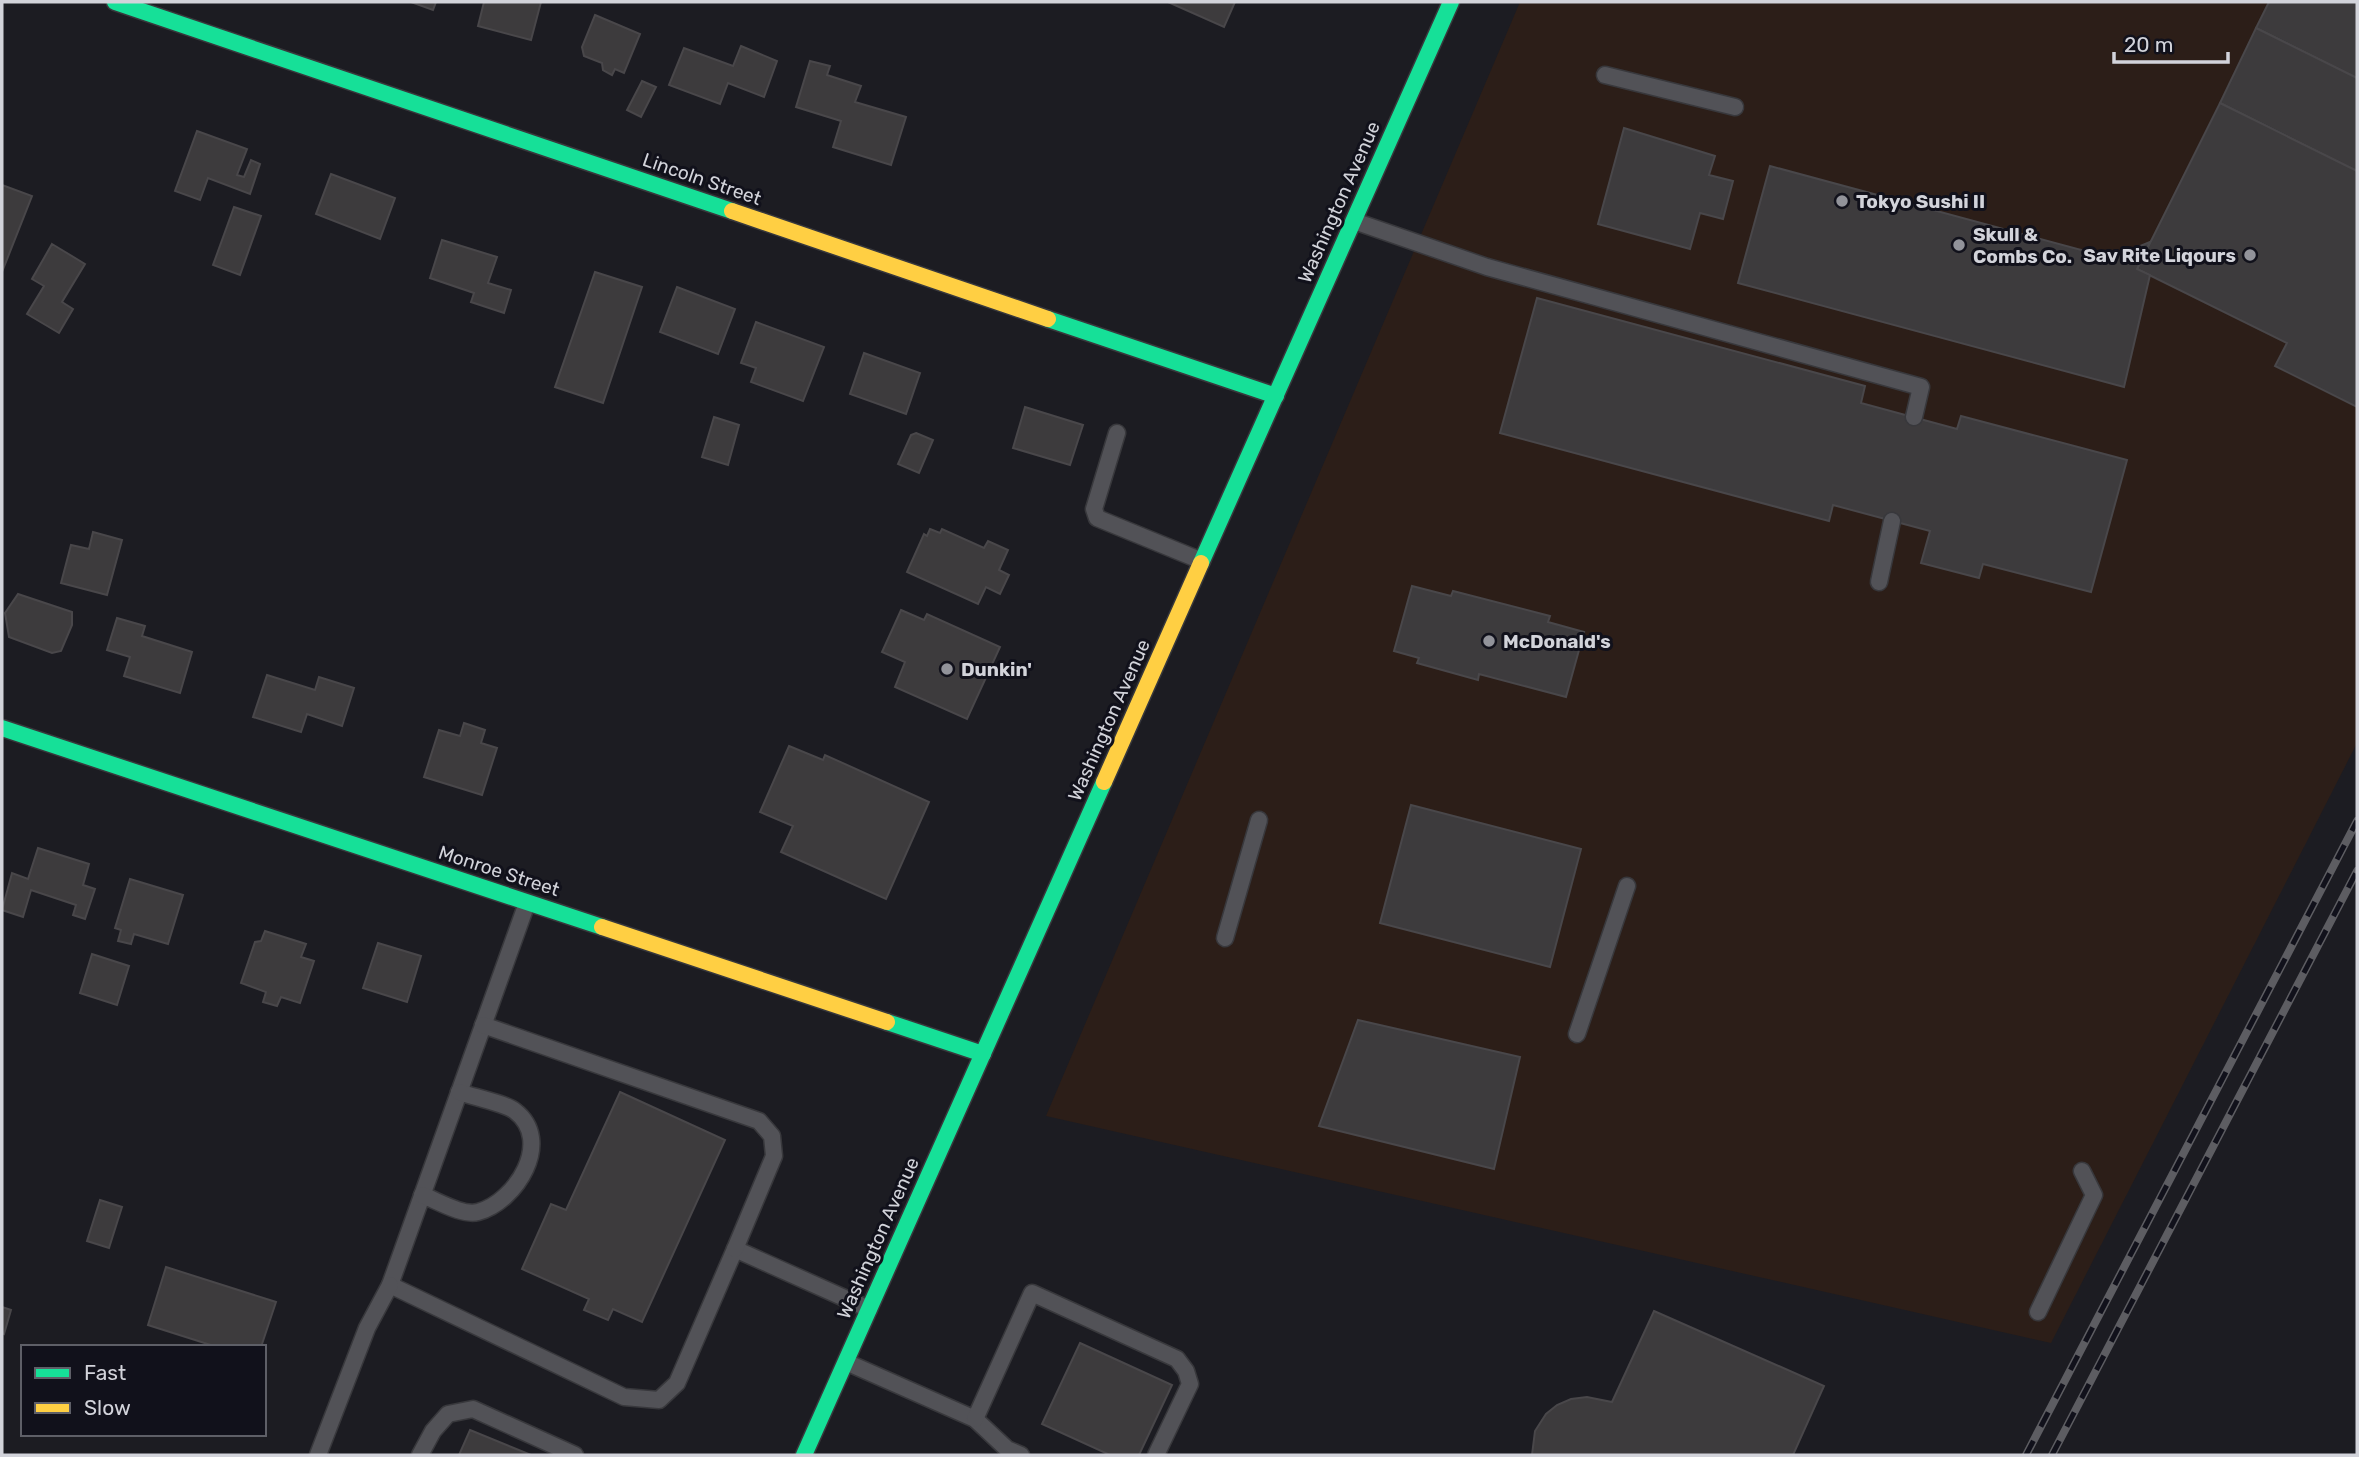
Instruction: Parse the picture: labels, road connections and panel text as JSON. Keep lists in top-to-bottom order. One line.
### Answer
{"streets":{"street":["Lincoln Street","Washington Avenue","Monroe Street"]},"crossings":[["Lincoln Street","Washington Avenue"],["Washington Avenue","Monroe Street"]],"places":["Tokyo Sushi II","Skull & Combs Co.","Sav Rite Liqours","McDonald's","Dunkin'"],"legend":["Fast","Slow"],"scale_bar":"20 m"}
